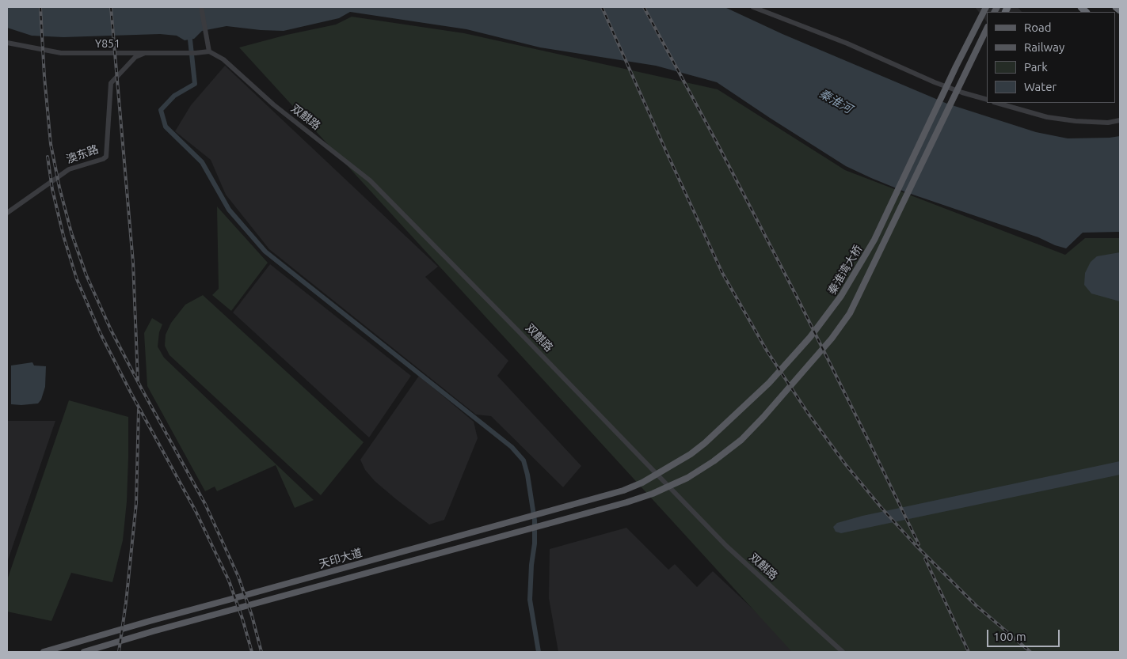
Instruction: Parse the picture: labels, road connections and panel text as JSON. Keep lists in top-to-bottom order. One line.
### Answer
{"streets":{"main road":["秦淮湾大桥","天印大道"],"street":["Y851","双麒路","澳东路"]},"crossings":[["Y851","双麒路"],["Y851","澳东路"],["秦淮湾大桥","天印大道"]],"water":["秦淮河"],"legend":["Road","Railway","Park","Water"],"scale_bar":"100 m"}
